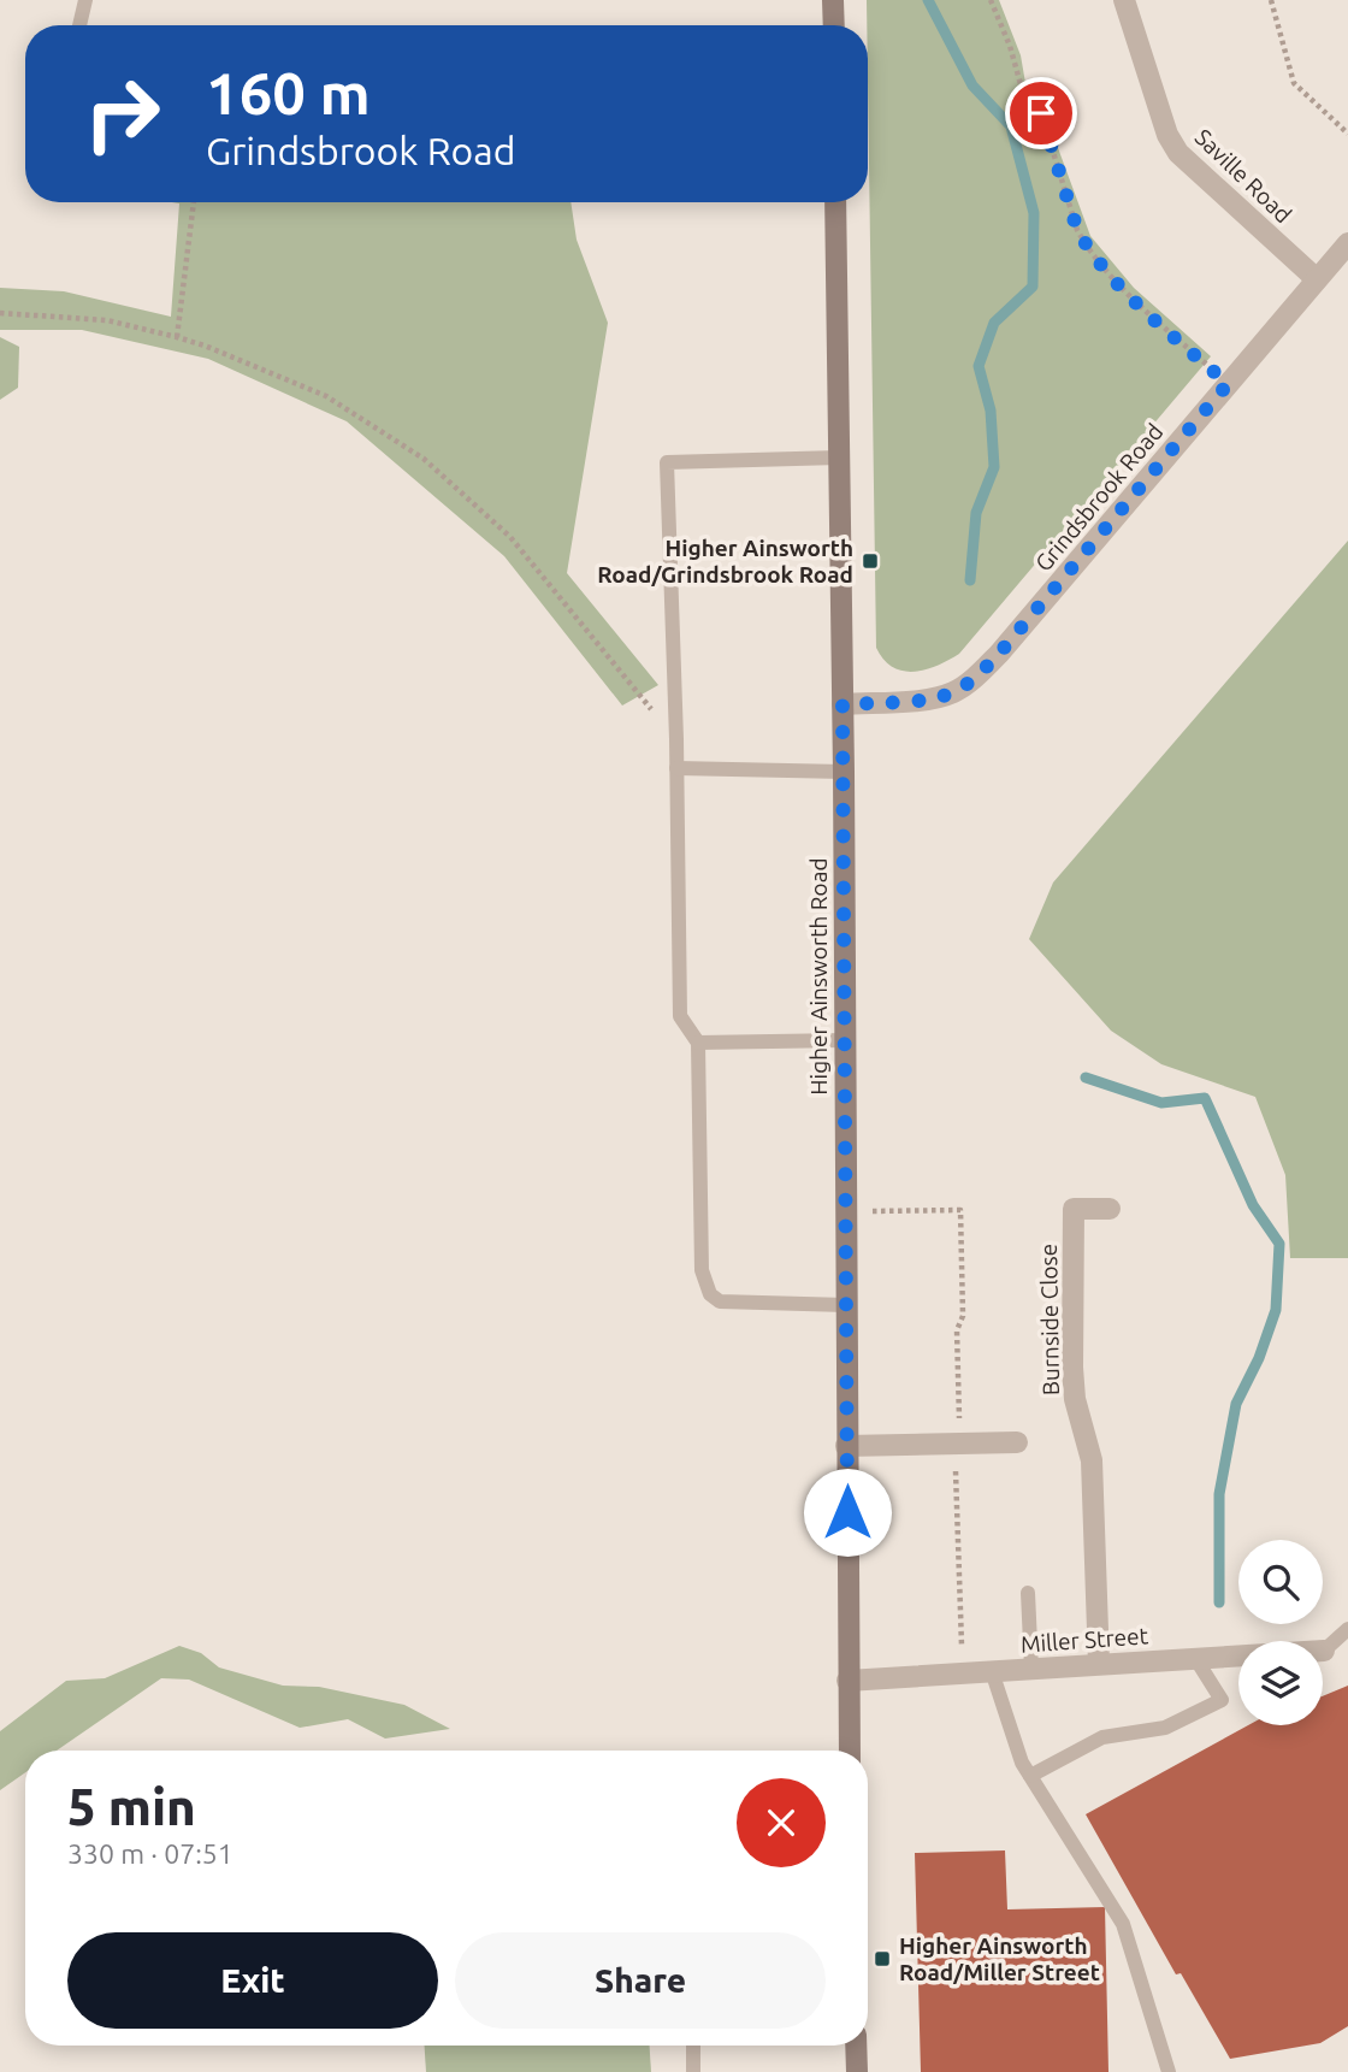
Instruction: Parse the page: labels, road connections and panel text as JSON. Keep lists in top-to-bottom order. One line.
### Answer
{"streets":{"main road":["Higher Ainsworth Road"],"street":["Saville Road","Grindsbrook Road","Burnside Close","Miller Street"]},"crossings":[["Saville Road","Grindsbrook Road"],["Grindsbrook Road","Higher Ainsworth Road"],["Higher Ainsworth Road","Miller Street"],["Burnside Close","Miller Street"]],"places":{"transit":["Higher Ainsworth Road/Grindsbrook Road","Higher Ainsworth Road/Miller Street"]},"page":{"turn":["160 m","Grindsbrook Road"],"heading":["5 min","330 m · 07:51"],"buttons":["Exit","Share"]}}
